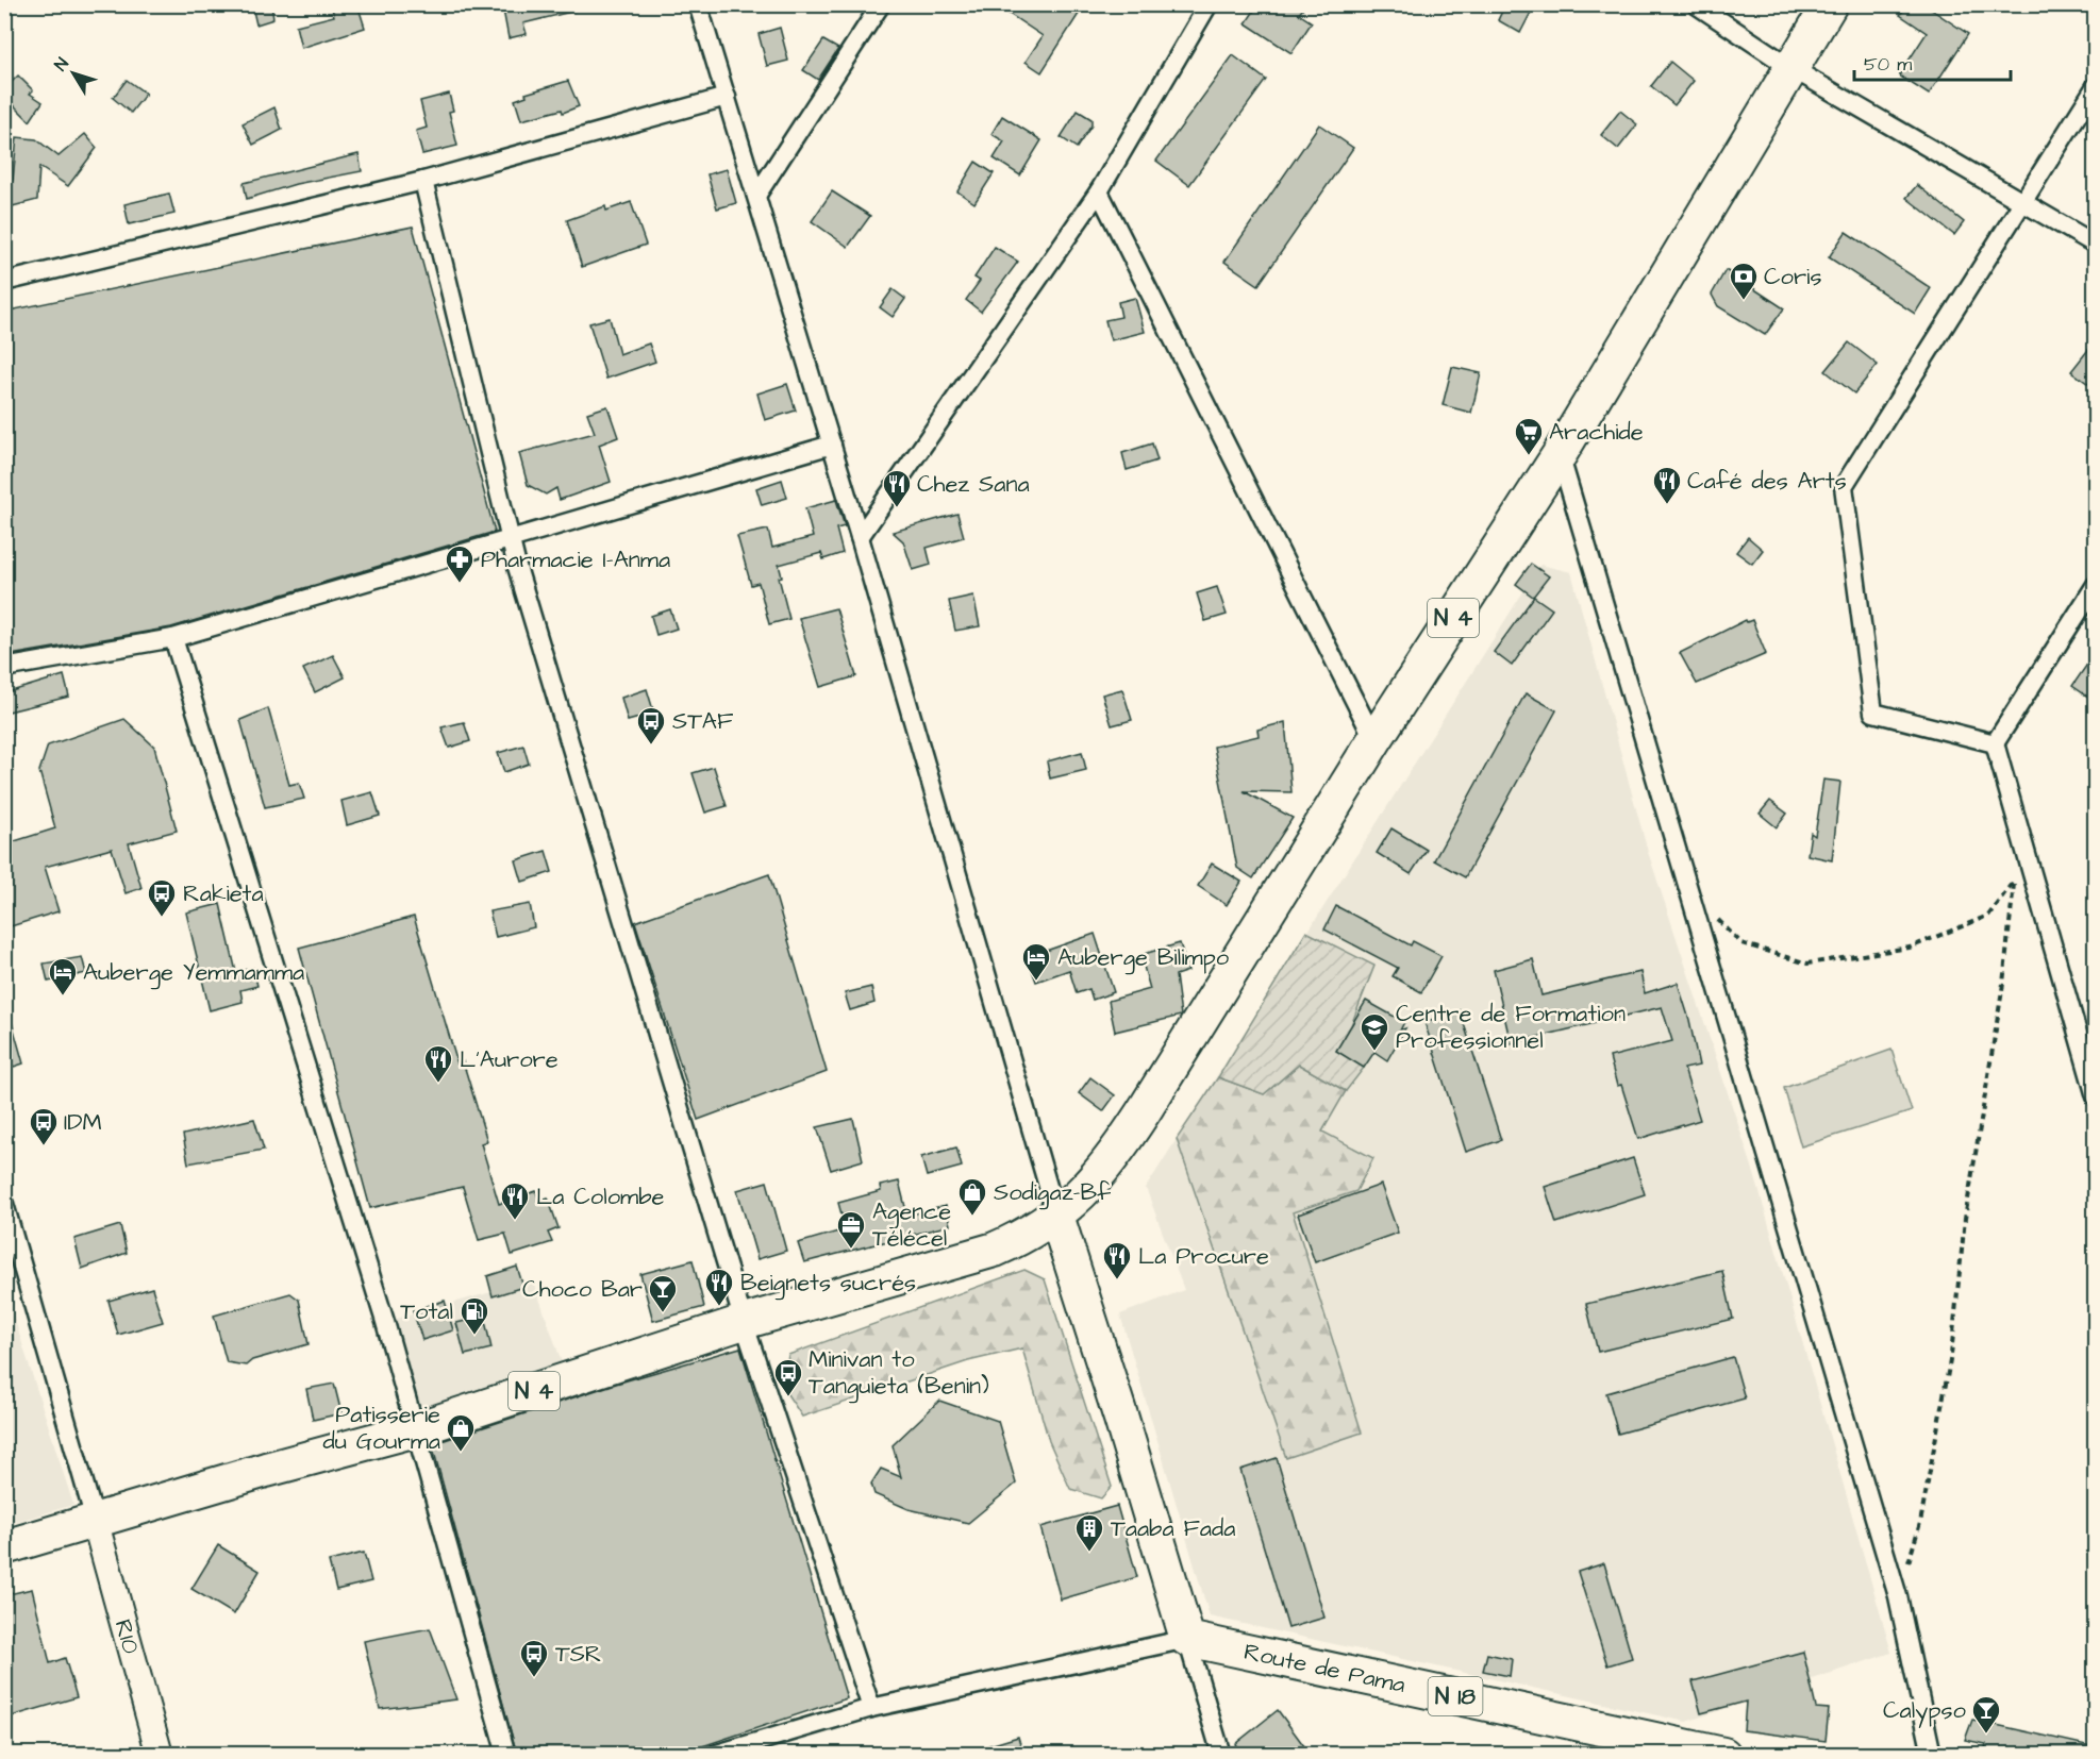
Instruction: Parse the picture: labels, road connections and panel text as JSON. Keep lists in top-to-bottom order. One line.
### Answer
{"streets":{"highway":["N 4","Route de Pama","N 18"],"main road":["R10"]},"crossings":[["N 4","R10"]],"places":{"bank":["Coris"],"supermarket":["Arachide"],"restaurant":["Café des Arts","Chez Sana","L'Aurore","La Colombe","La Procure","Beignets sucrés"],"pharmacy":["Pharmacie I-Anma"],"bus stop":["STAF","Rakieta","IDM","Minivan to Tanguieta (Benin)","TSR"],"hotel":["Auberge Bilimpo","Auberge Yemmamma"],"school or university":["Centre de Formation Professionnel"],"shop":["Sodigaz-Bf","Patisserie du Gourma"],"office":["Agence Télécel"],"bar":["Choco Bar","Calypso"],"fuel station":["Total"],"building":["Taaba Fada"]},"scale_bar":"50 m","north":"top left"}
